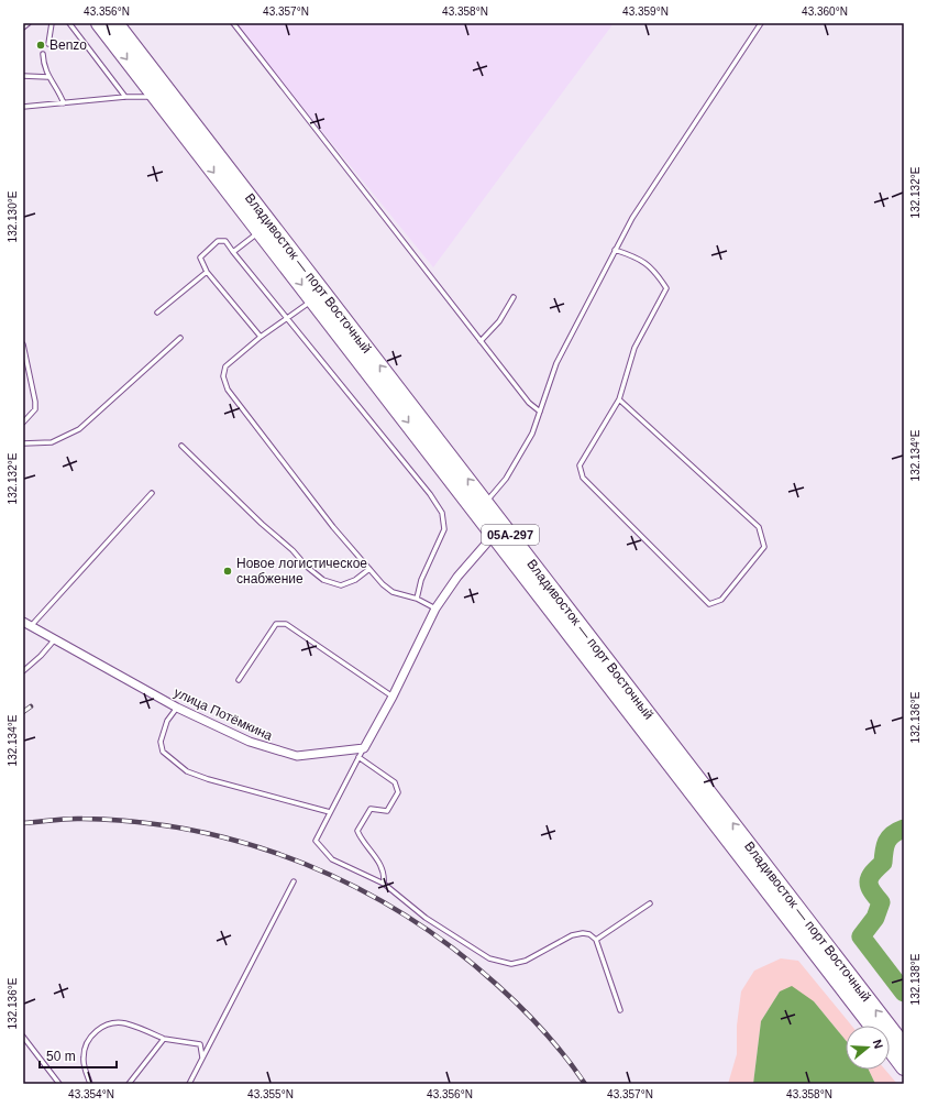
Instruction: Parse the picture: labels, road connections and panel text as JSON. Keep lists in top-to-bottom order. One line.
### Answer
{"streets":{"highway":["Владивосток — порт Восточный","05А-297"],"street":["улица Потёмкина"]},"places":["Benzo","Новое логистическое снабжение"],"scale_bar":"50 m","north":"right","coordinates":["43.356°N","43.357°N","43.358°N","43.359°N","43.360°N","132.132°E","132.130°E","132.134°E","132.136°E","132.138°E","43.354°N","43.355°N"]}
